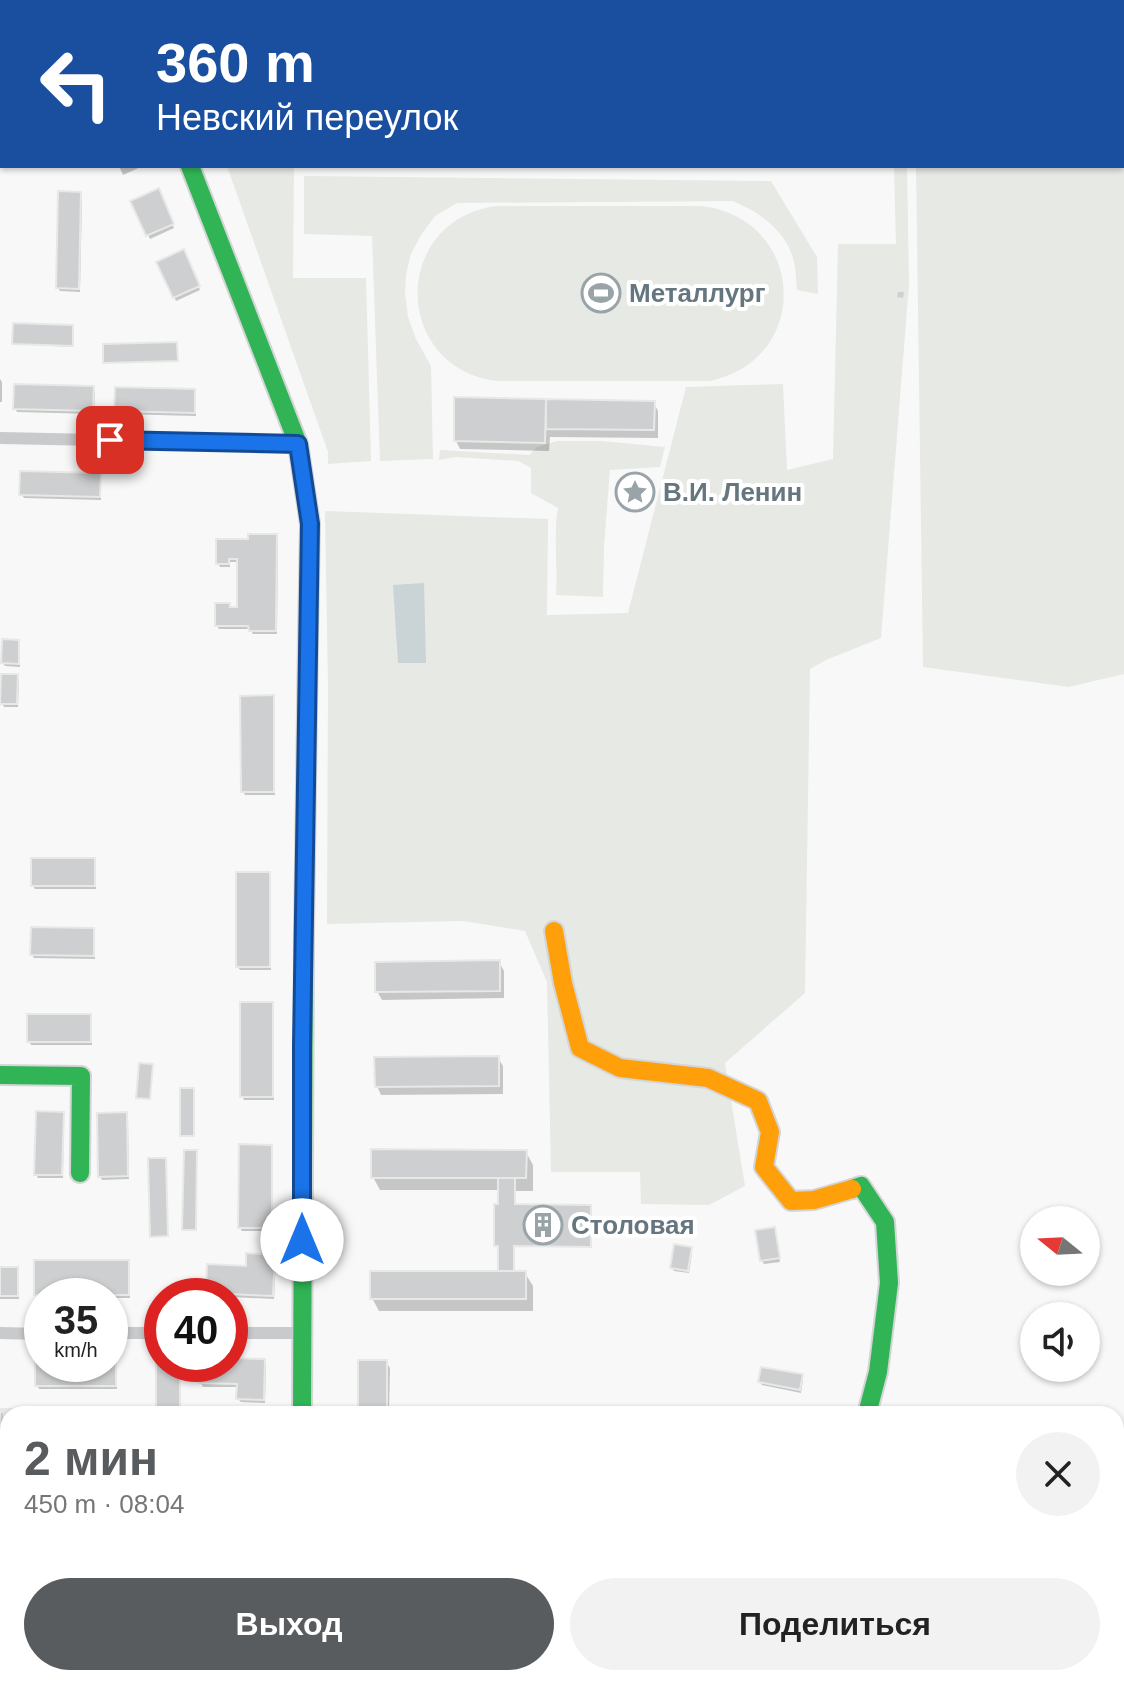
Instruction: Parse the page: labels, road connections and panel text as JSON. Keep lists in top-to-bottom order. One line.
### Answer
{"places":{"sports":["Металлург"],"place":["В.И. Ленин"],"building":["Столовая"]},"north":"left","page":{"turn":["360 m","Невский переулок"],"speed":"35 km/h","limit":"40","heading":["2 мин","450 m · 08:04"],"buttons":["Выход","Поделиться"]}}
